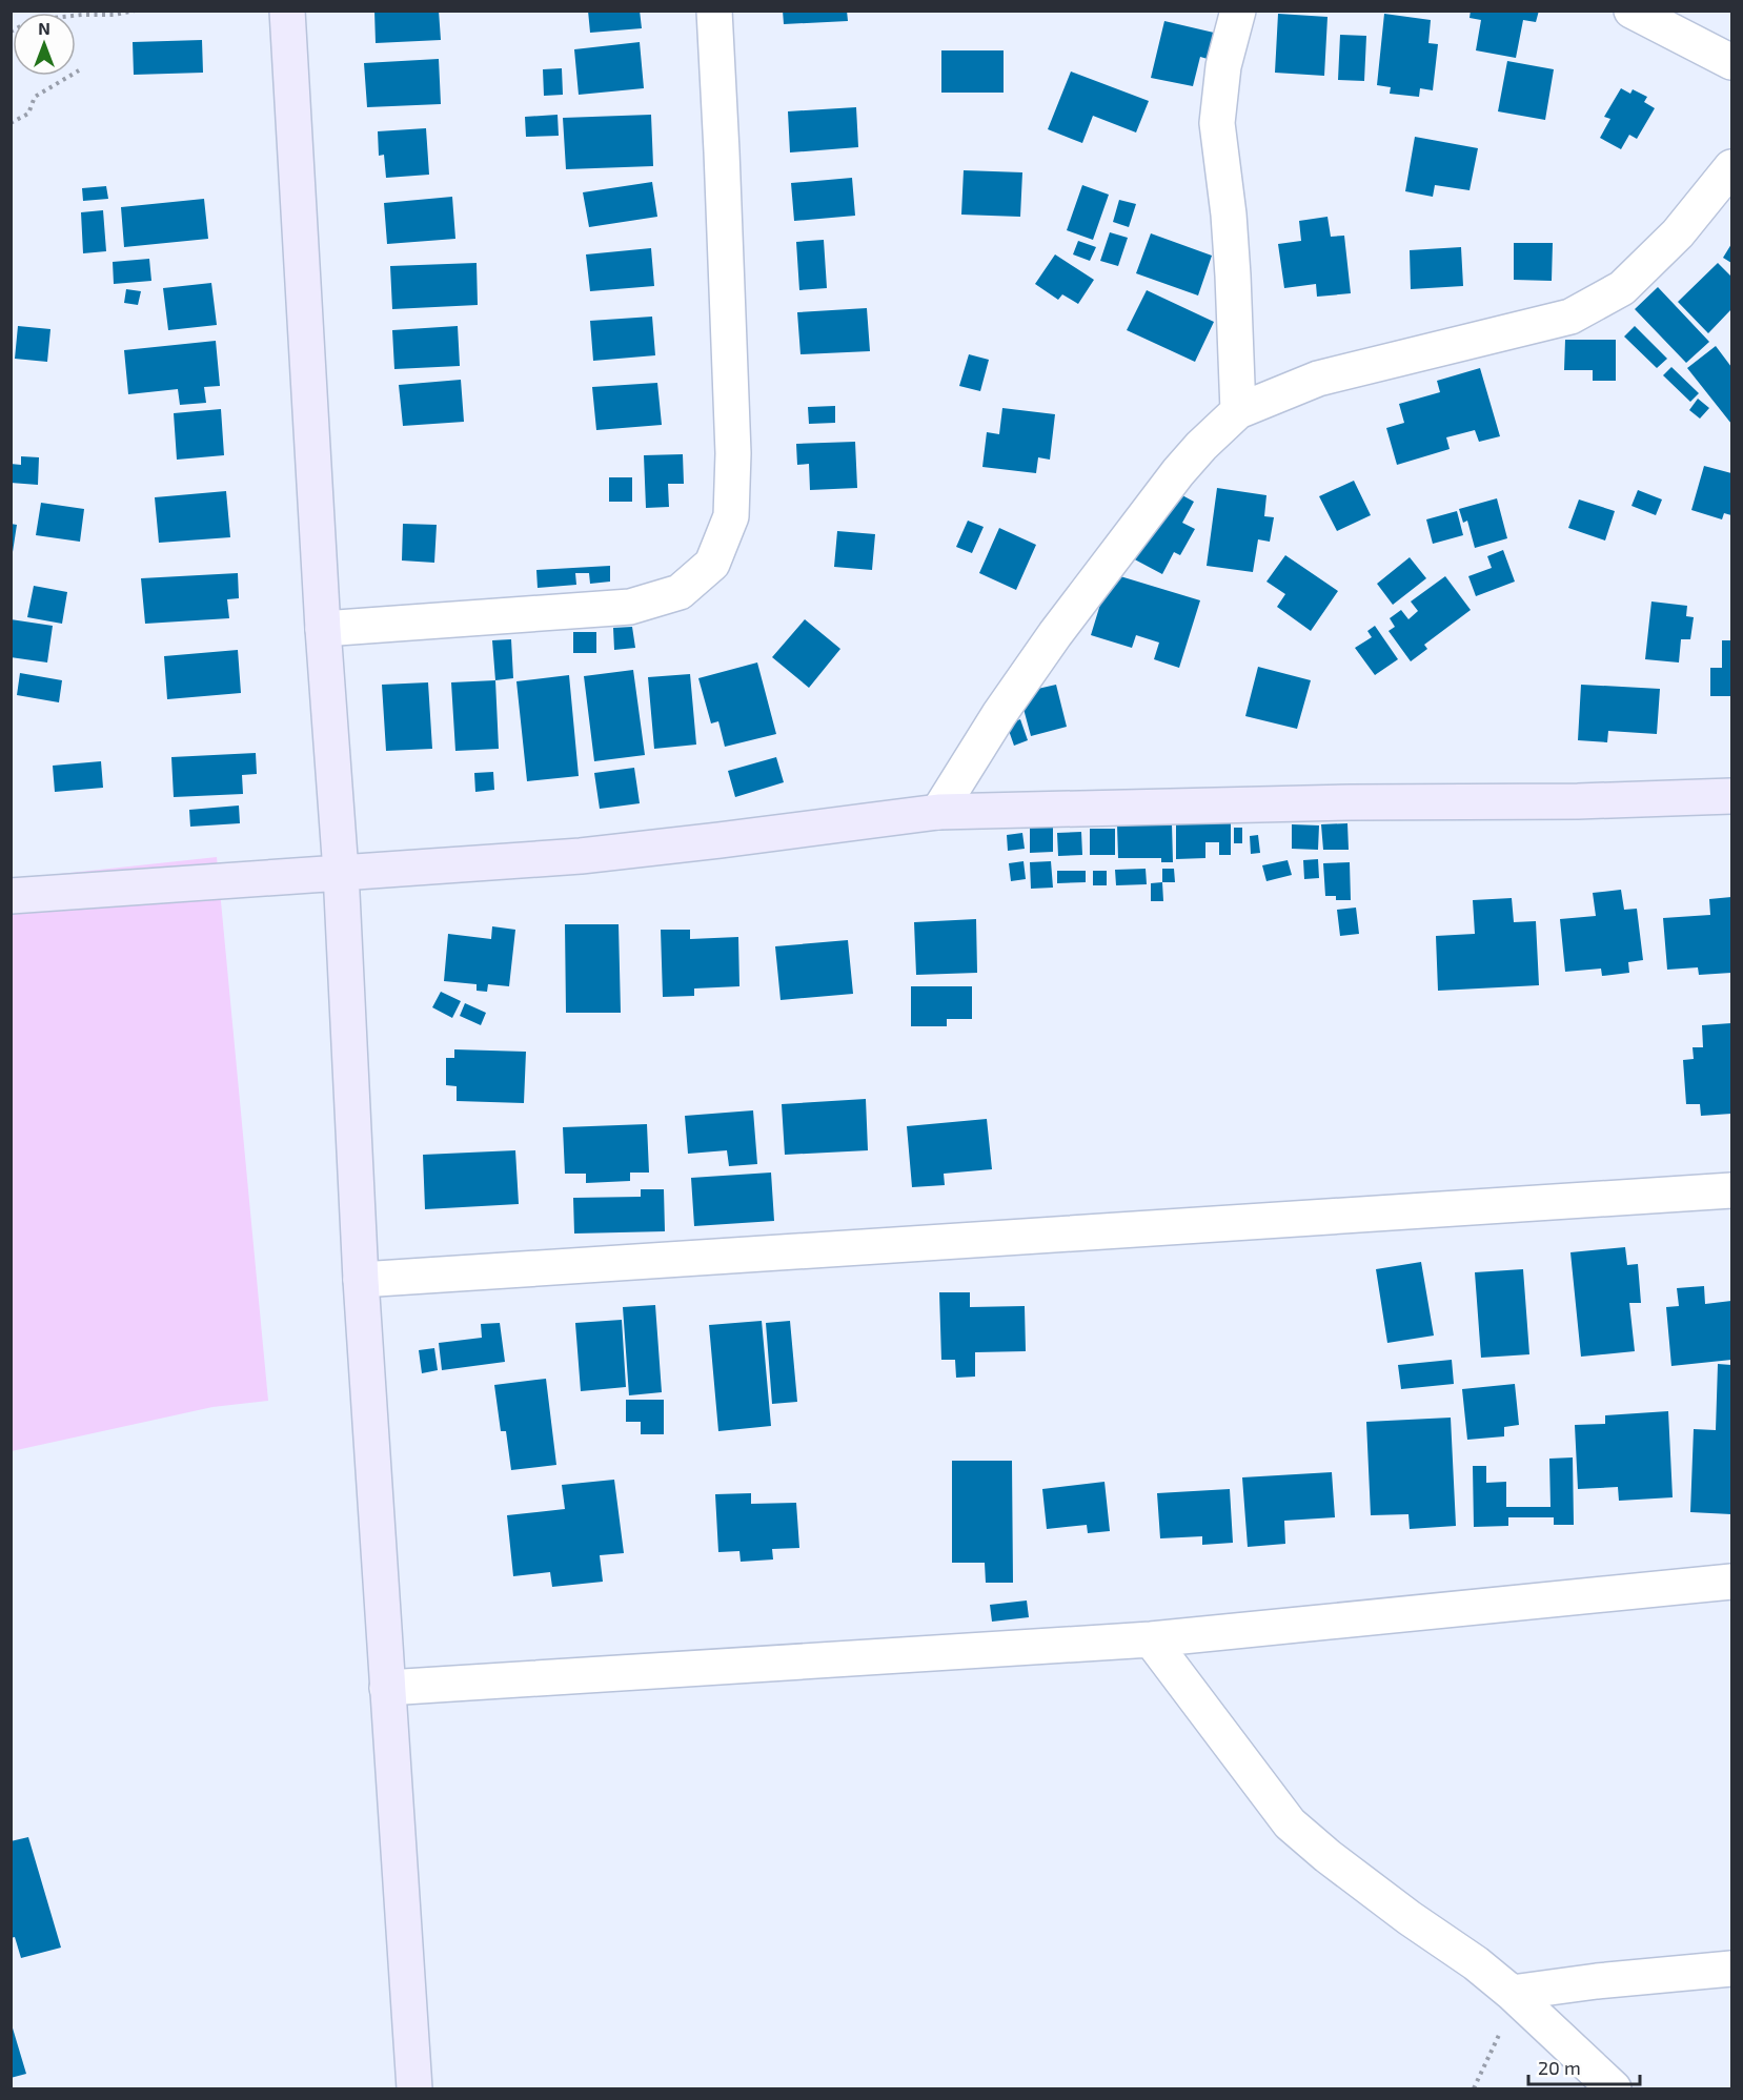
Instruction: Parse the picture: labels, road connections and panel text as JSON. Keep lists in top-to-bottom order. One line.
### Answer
{"scale_bar":"20 m","north":"top"}
